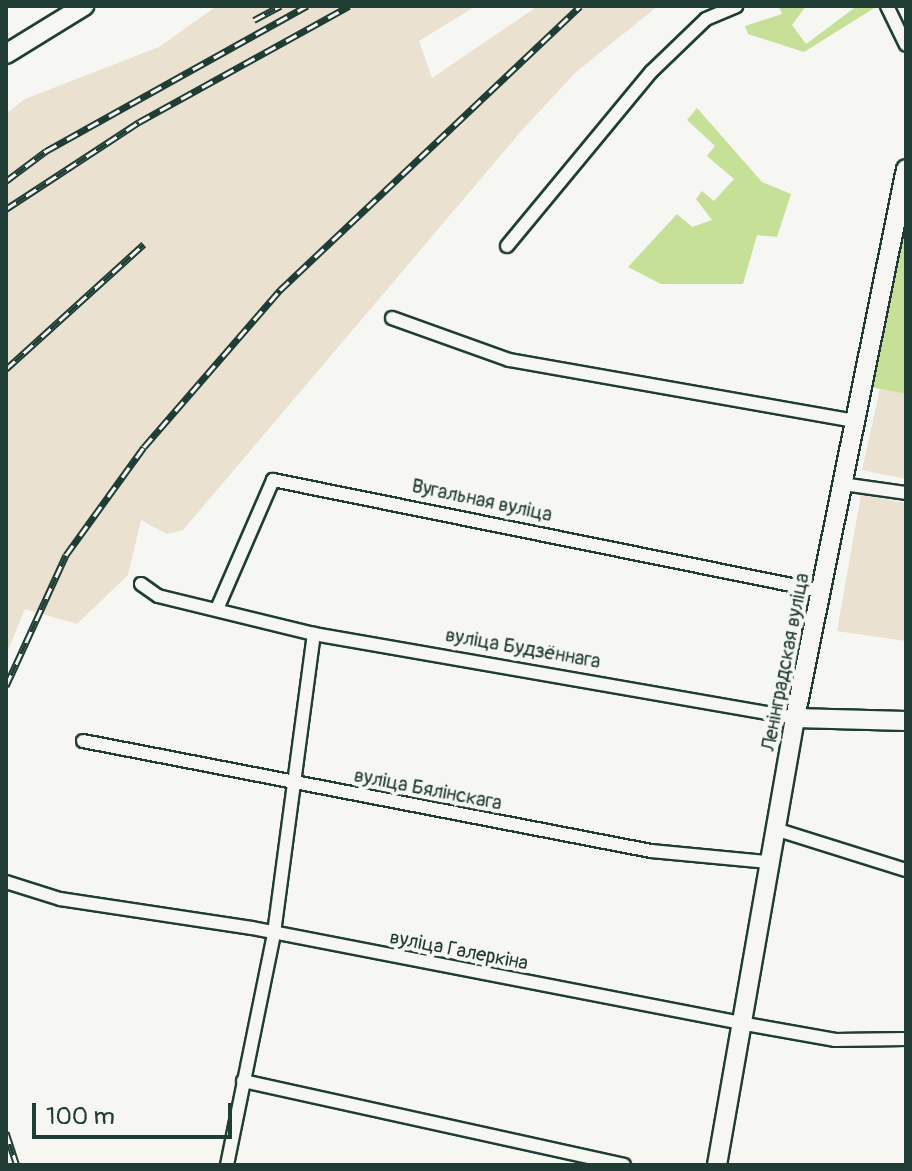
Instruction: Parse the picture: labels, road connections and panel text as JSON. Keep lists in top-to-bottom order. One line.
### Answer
{"streets":{"street":["Вугальная вуліца","вуліца Будзённага","Ленінградская вуліца","вуліца Бялінскага","вуліца Галеркіна"]},"crossings":[["Вугальная вуліца","вуліца Будзённага"],["Вугальная вуліца","Ленінградская вуліца"],["вуліца Будзённага","Ленінградская вуліца"],["Ленінградская вуліца","вуліца Бялінскага"],["Ленінградская вуліца","вуліца Галеркіна"]],"scale_bar":"100 m"}
